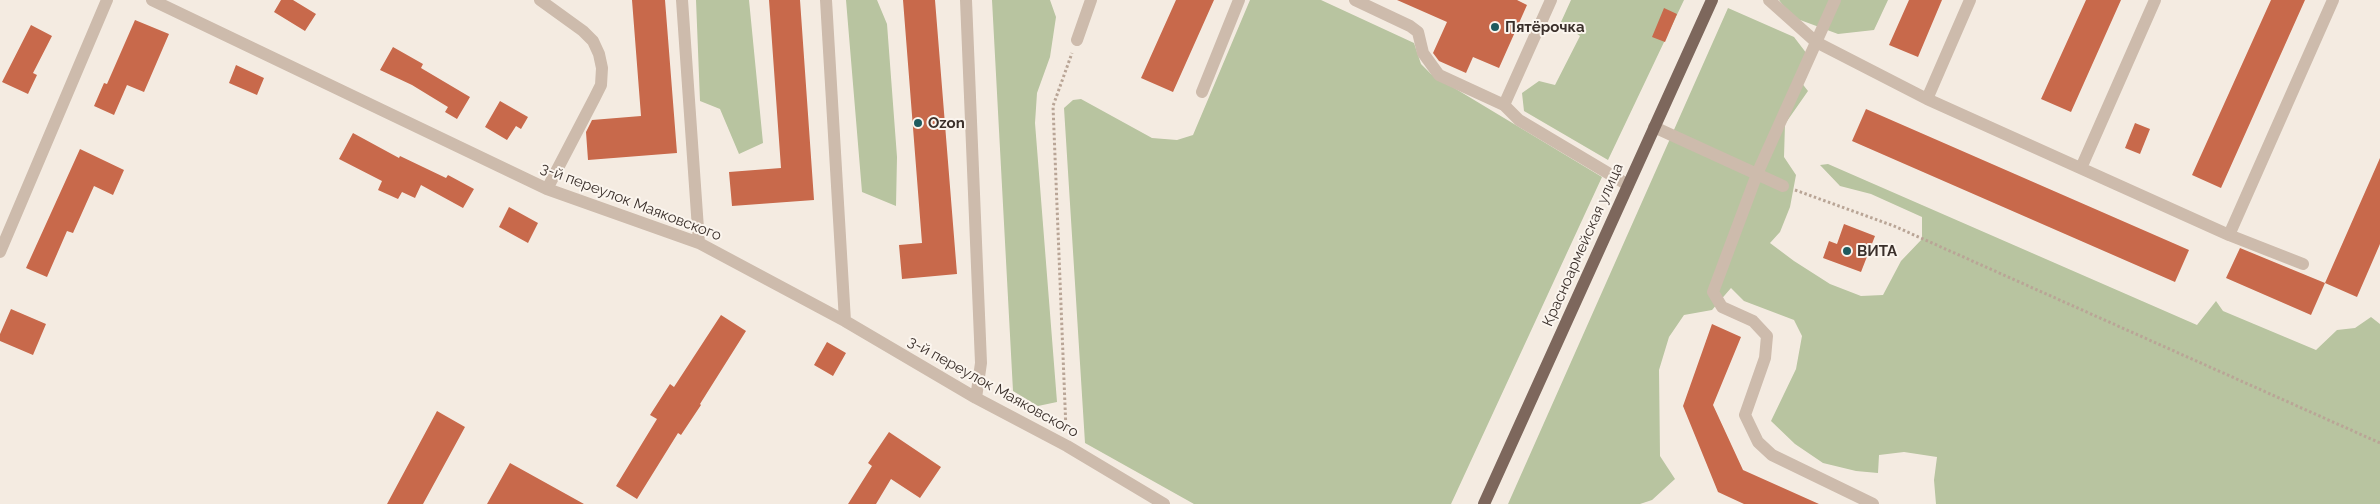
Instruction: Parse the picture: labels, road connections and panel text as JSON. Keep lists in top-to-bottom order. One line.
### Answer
{"streets":{"main road":["Красноармейская улица"],"street":["3-й переулок Маяковского"]},"places":["Пятёрочка","Ozon","ВИТА"]}
